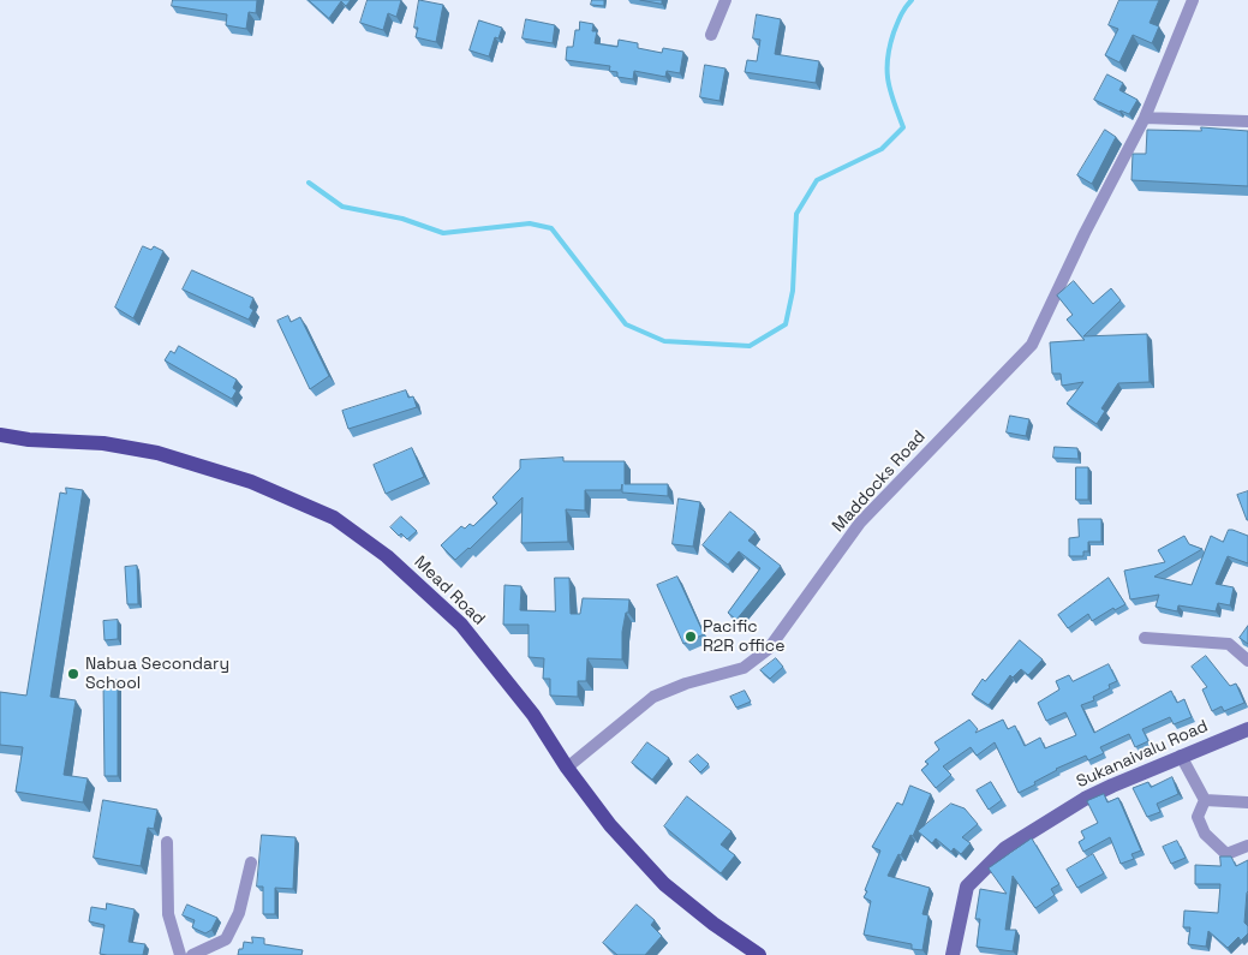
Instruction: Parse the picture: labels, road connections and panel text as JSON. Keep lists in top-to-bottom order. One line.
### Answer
{"streets":{"main road":["Mead Road","Sukanaivalu Road"],"street":["Maddocks Road"]},"crossings":[["Maddocks Road","Mead Road"]],"places":["Pacific R2R office","Nabua Secondary School"]}
